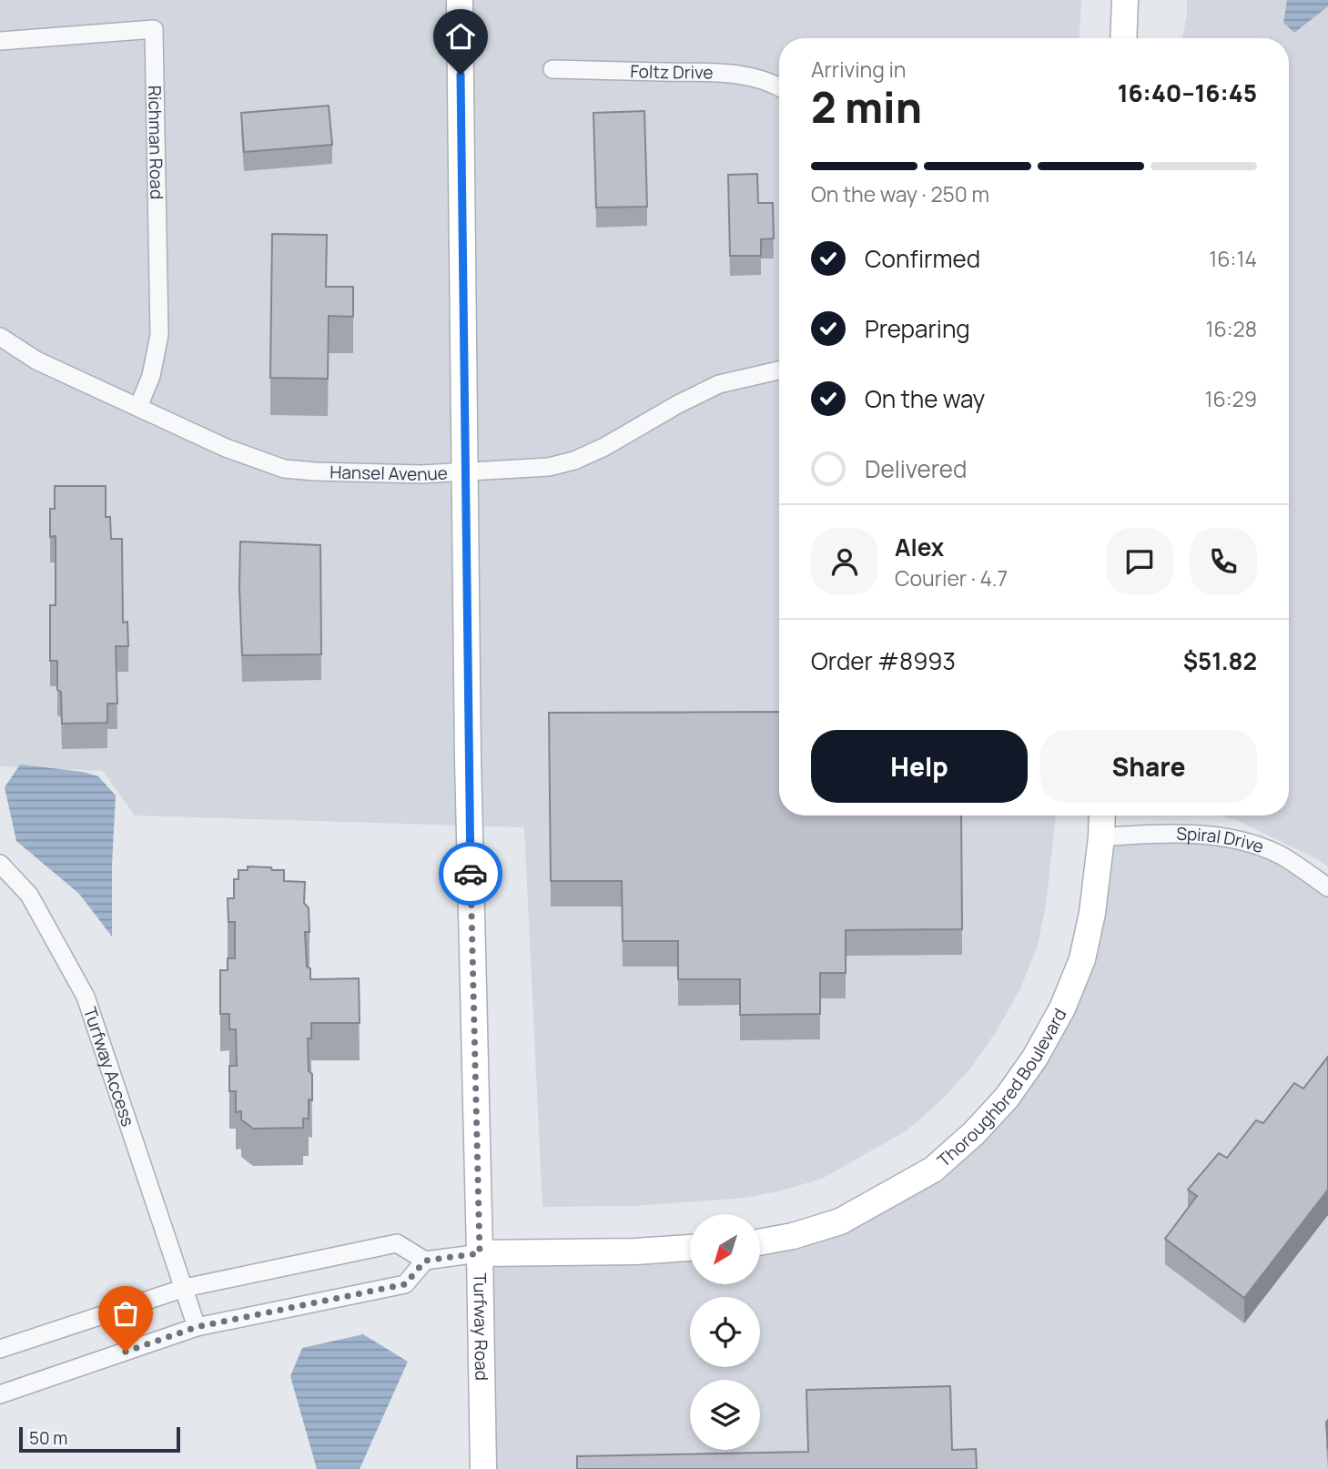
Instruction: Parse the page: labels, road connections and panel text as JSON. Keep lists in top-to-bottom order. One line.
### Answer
{"streets":{"main road":["Thoroughbred Boulevard","Turfway Road"],"street":["Foltz Drive","Richman Road","Hansel Avenue","Spiral Drive","Turfway Access"]},"crossings":[["Richman Road","Hansel Avenue"],["Hansel Avenue","Turfway Road"],["Spiral Drive","Thoroughbred Boulevard"]],"scale_bar":"50 m","north":"bottom left","page":{"heading":["2 min","Arriving in","16:40–16:45"],"panel":["Alex","Courier · 4.7","Order #8993","$51.82"],"bar":"On the way · 250 m","list":[["Confirmed","16:14"],["Preparing","16:28"],["On the way","16:29"],"Delivered"],"buttons":["Help","Share"],"scale":"50 m"}}
